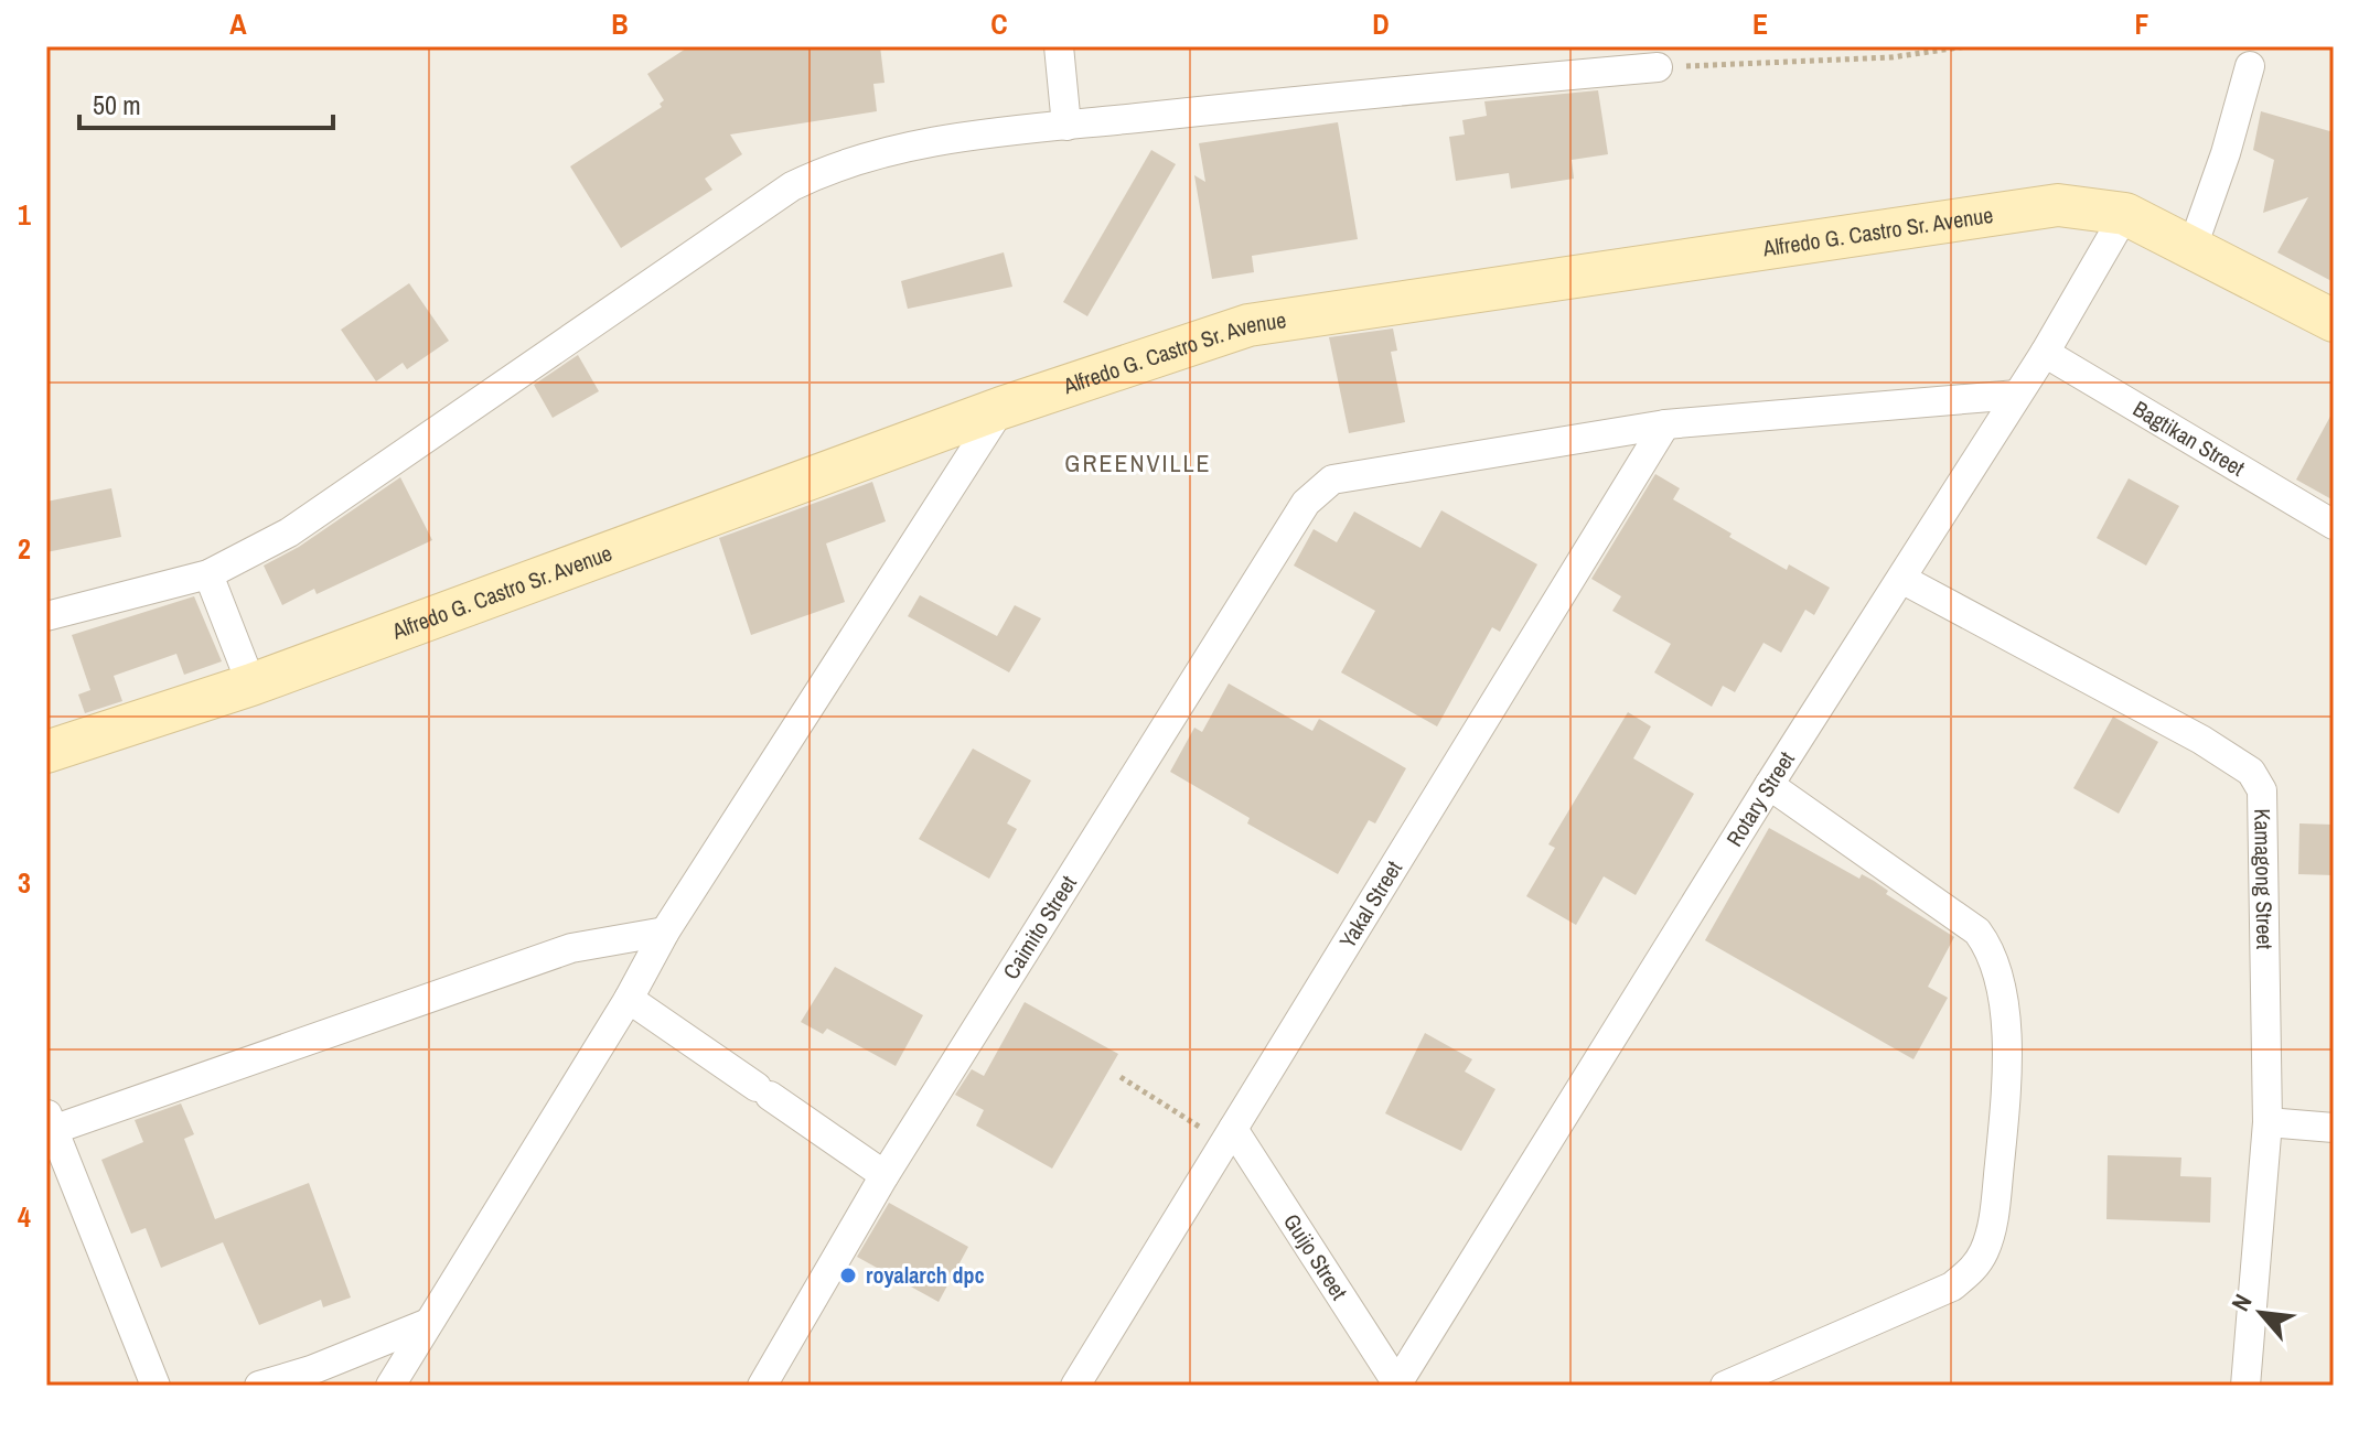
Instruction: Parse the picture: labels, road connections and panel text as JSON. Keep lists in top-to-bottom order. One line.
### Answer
{"streets":{"street":["Alfredo G. Castro Sr. Avenue","Bagtikan Street","Rotary Street","Kamagong Street","Yakal Street","Caimito Street","Guijo Street"]},"crossings":[["Alfredo G. Castro Sr. Avenue","Rotary Street"],["Bagtikan Street","Rotary Street"],["Rotary Street","Kamagong Street"],["Rotary Street","Guijo Street"],["Yakal Street","Caimito Street"],["Yakal Street","Guijo Street"]],"districts":["GREENVILLE"],"places":["royalarch dpc"],"scale_bar":"50 m","north":"top left","grid":{"columns":["A","B","C","D","E","F"],"rows":["1","2","3","4"]}}
